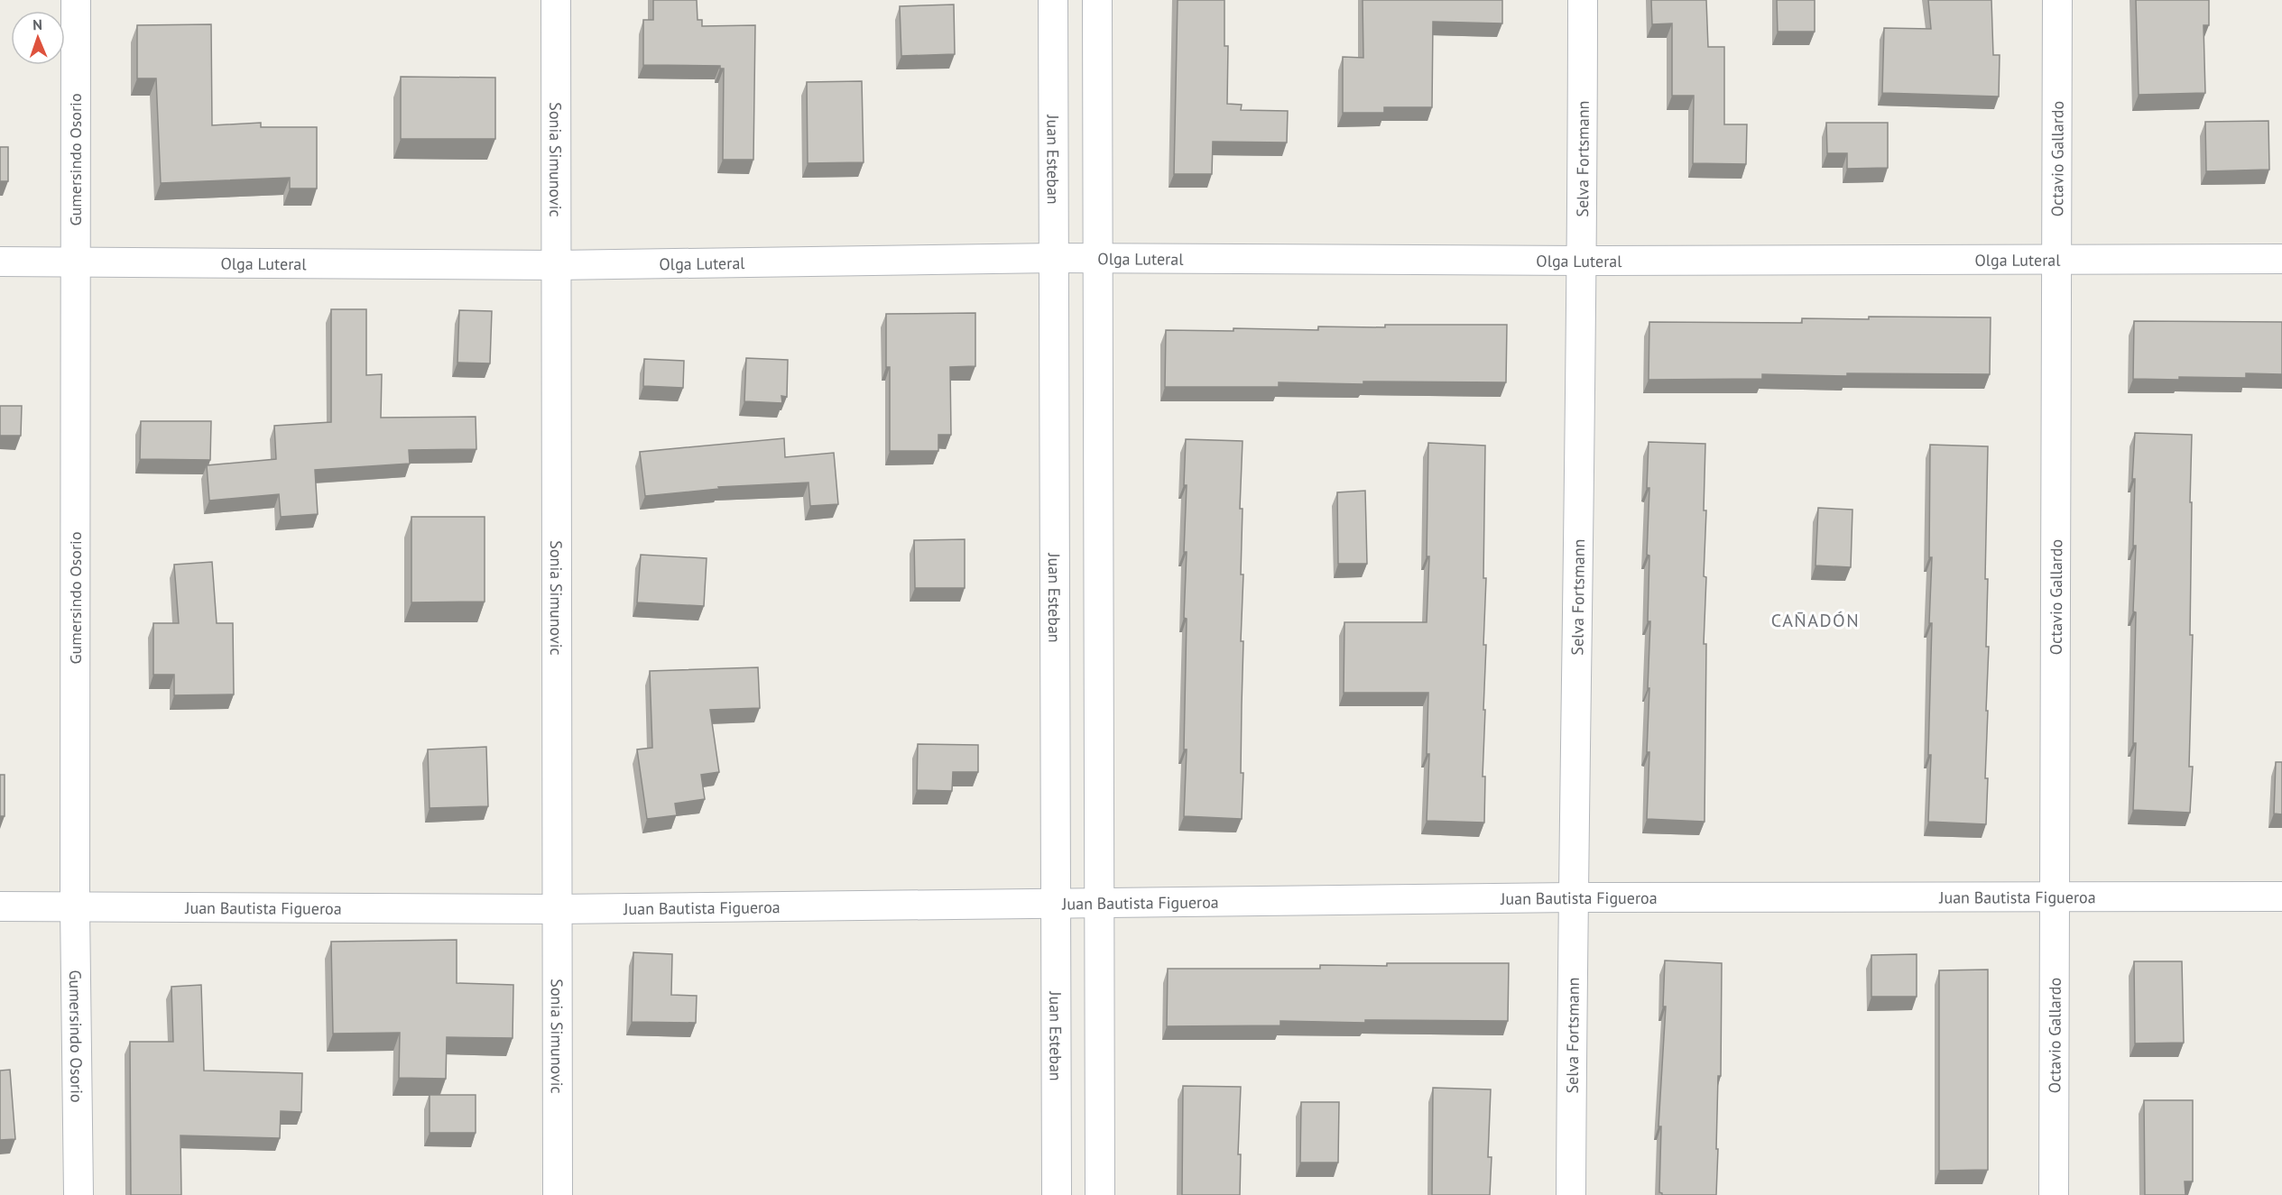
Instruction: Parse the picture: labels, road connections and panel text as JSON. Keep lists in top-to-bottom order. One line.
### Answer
{"streets":{"street":["Octavio Gallardo","Gumersindo Osorio","Sonia Simunovic","Juan Esteban","Selva Fortsmann","Olga Luteral","Juan Bautista Figueroa"]},"crossings":[["Octavio Gallardo","Olga Luteral"],["Octavio Gallardo","Juan Bautista Figueroa"],["Gumersindo Osorio","Olga Luteral"],["Gumersindo Osorio","Juan Bautista Figueroa"],["Sonia Simunovic","Olga Luteral"],["Sonia Simunovic","Juan Bautista Figueroa"],["Juan Esteban","Olga Luteral"],["Juan Esteban","Juan Bautista Figueroa"],["Selva Fortsmann","Olga Luteral"],["Selva Fortsmann","Juan Bautista Figueroa"]],"districts":["CAÑADÓN"],"north":"top"}
